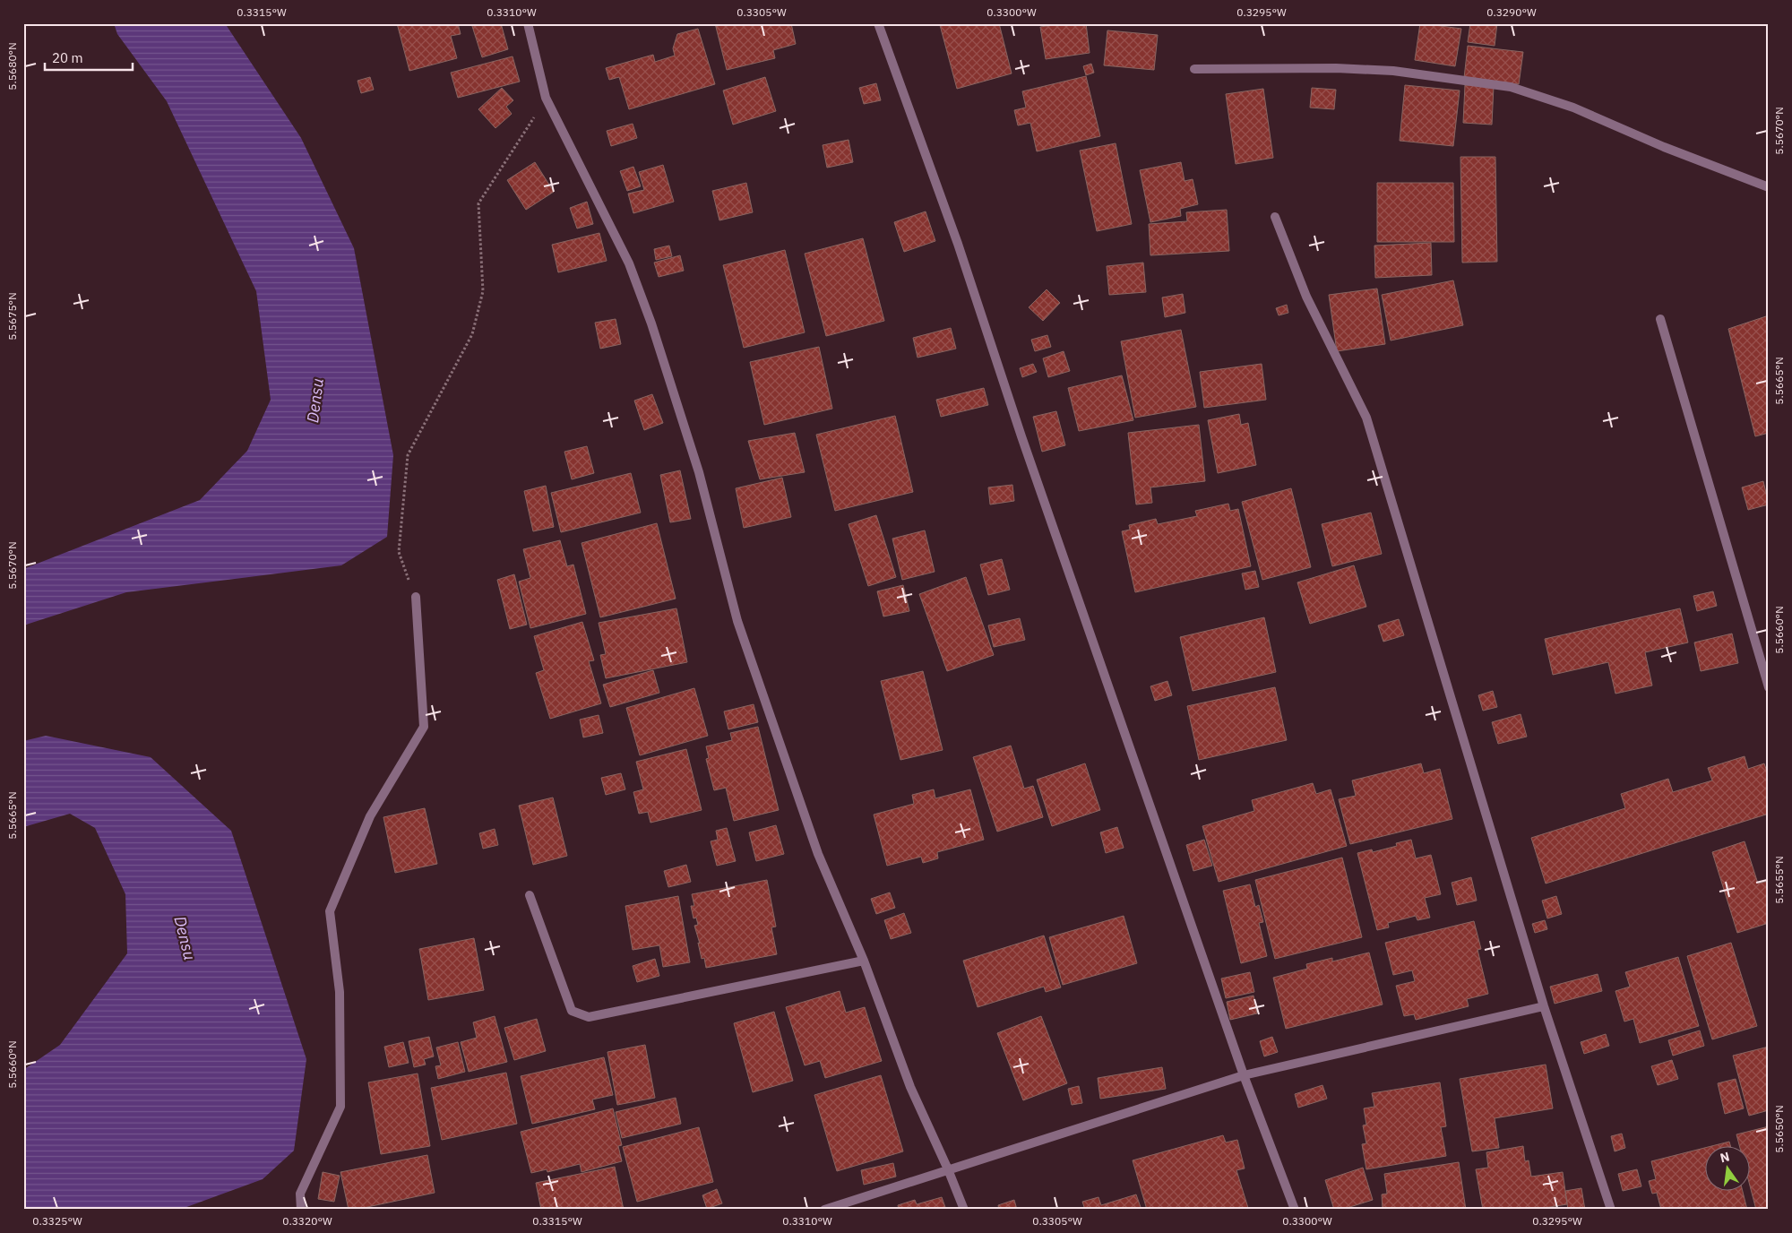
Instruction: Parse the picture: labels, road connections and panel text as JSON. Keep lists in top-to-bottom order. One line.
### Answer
{"water":["Densu"],"scale_bar":"20 m","north":"top","coordinates":["0.3315°W","0.3310°W","0.3305°W","0.3300°W","0.3295°W","0.3290°W","5.5680°N","5.5670°N","5.5675°N","5.5665°N","5.5660°N","5.5655°N","5.5650°N","0.3325°W","0.3320°W"]}
